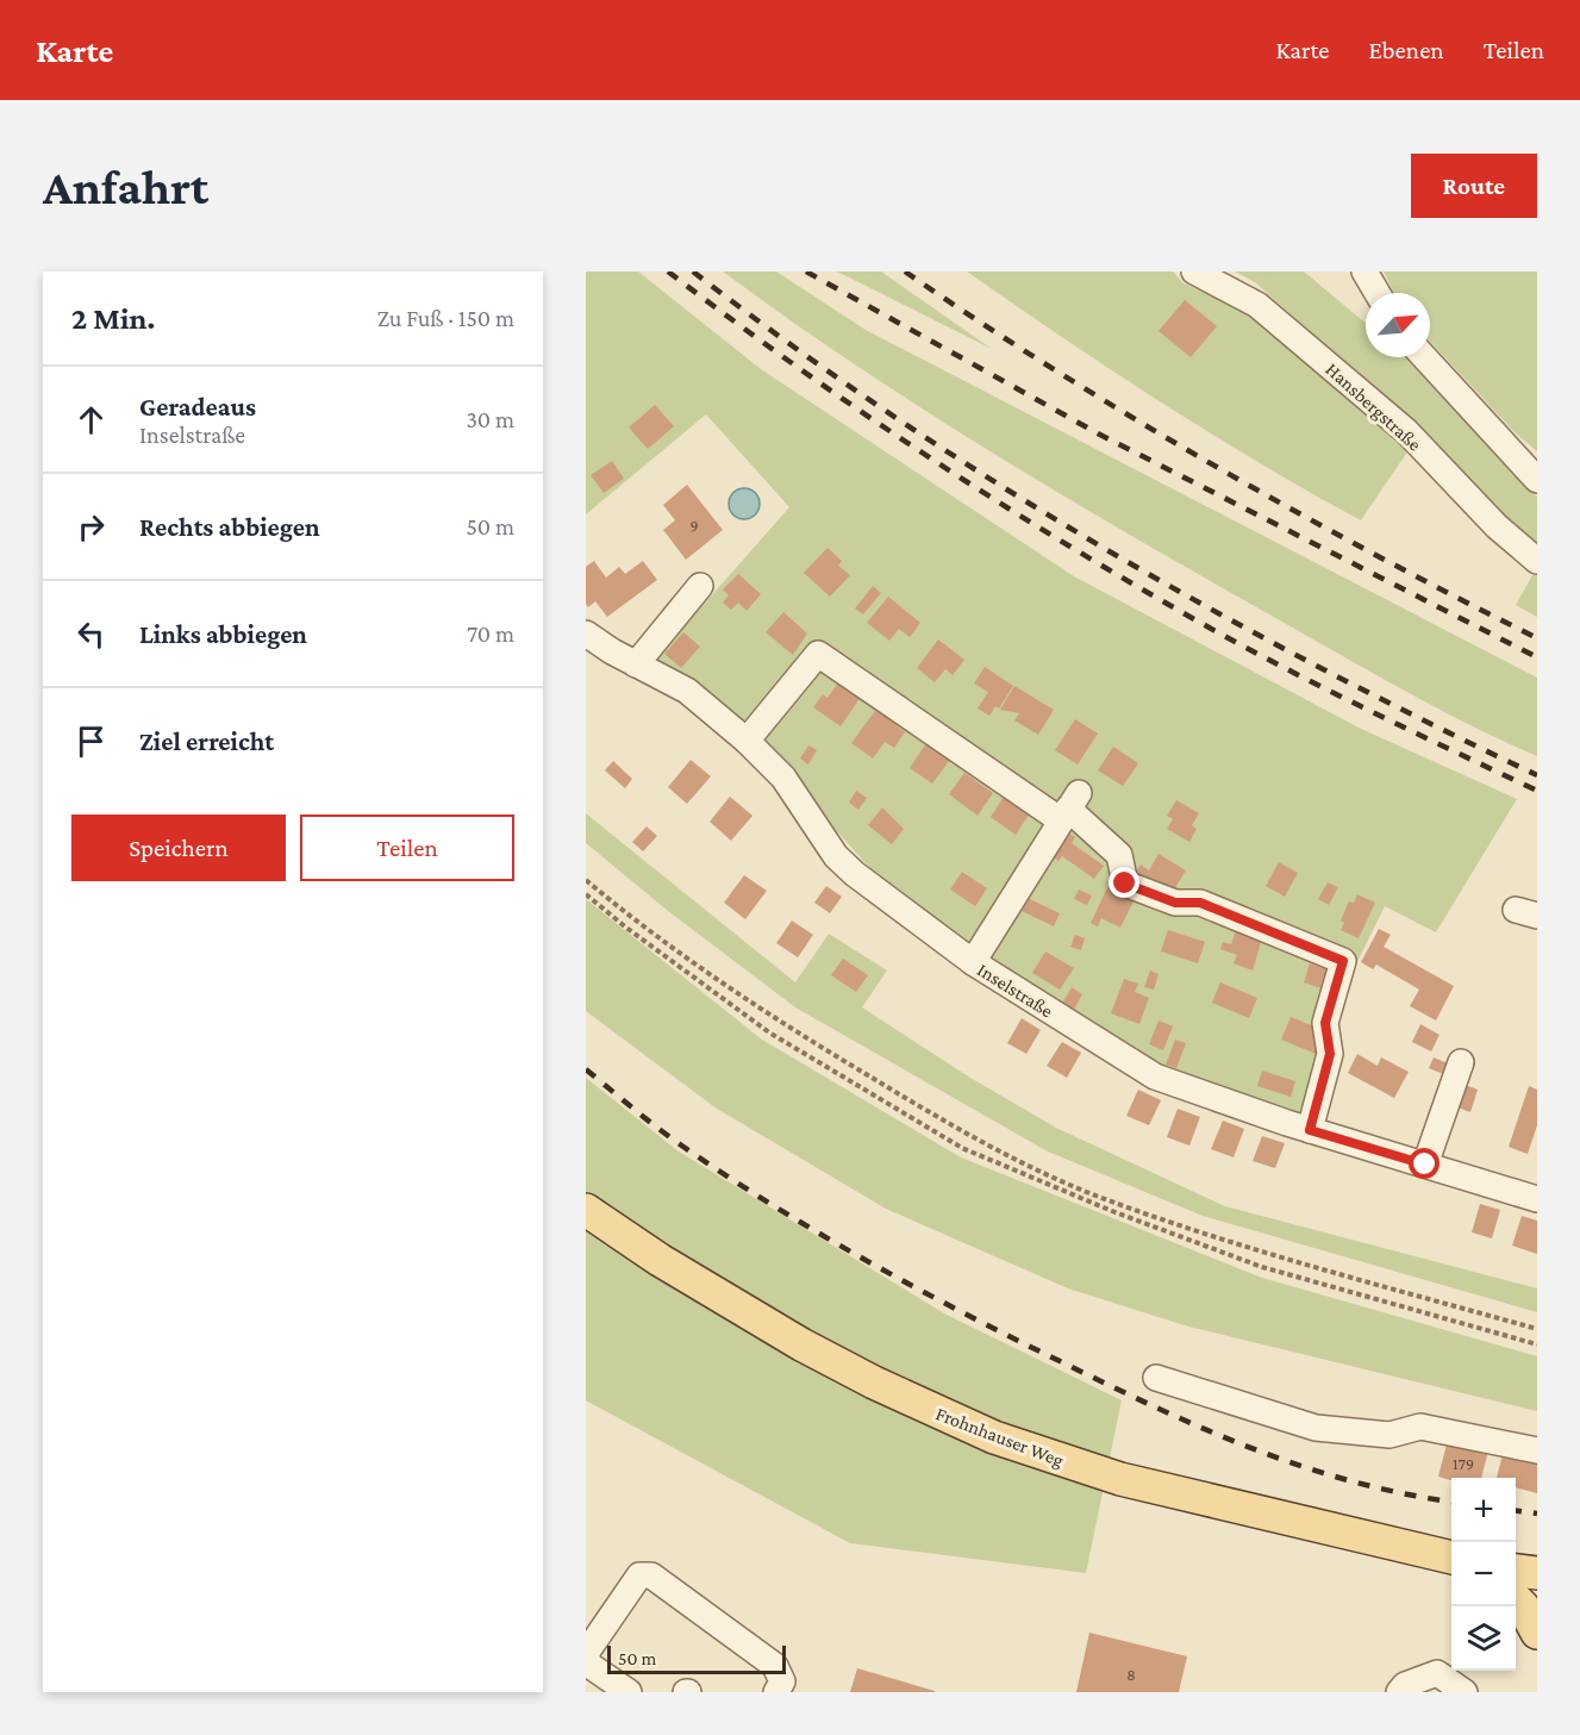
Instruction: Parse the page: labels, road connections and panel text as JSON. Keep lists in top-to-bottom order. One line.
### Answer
{"streets":{"main road":["Frohnhauser Weg"],"street":["Hansbergstraße","Inselstraße"]},"house_numbers":["9","179","8"],"scale_bar":"50 m","north":"top right","page":{"header":"Karte","nav":["Karte","Ebenen","Teilen"],"buttons":["Route",["Speichern","Teilen"]],"title":"Anfahrt","heading":["2 Min.","Zu Fuß · 150 m"],"list":[["Geradeaus","Inselstraße","30 m"],["Rechts abbiegen","50 m"],["Links abbiegen","70 m"],"Ziel erreicht"],"map_buttons":["+","−"],"scale":"50 m"}}
